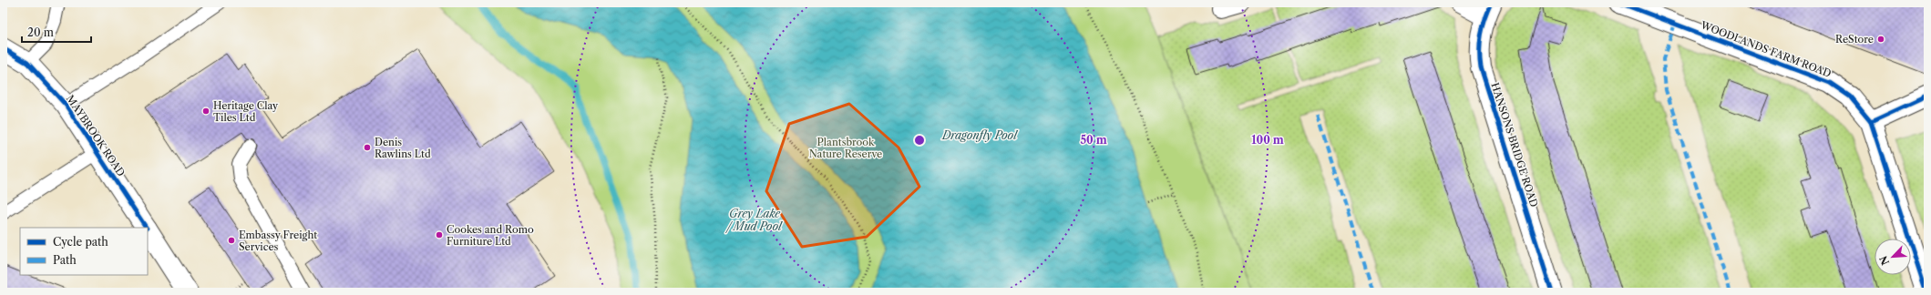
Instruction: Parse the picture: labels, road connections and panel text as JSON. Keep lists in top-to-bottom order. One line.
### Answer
{"streets":{"street":["WOODLANDS FARM ROAD","MAYBROOK ROAD","HANSONS BRIDGE ROAD"]},"water":["Dragonfly Pool","Grey Lake / Mud Pool"],"parks":["Plantsbrook Nature Reserve"],"places":["ReStore","Heritage Clay Tiles Ltd","Denis Rawlins Ltd","Cookes and Romo Furniture Ltd","Embassy Freight Services"],"legend":["Cycle path","Path"],"scale_bar":"20 m","north":"bottom left","rings":["50 m","100 m"]}
